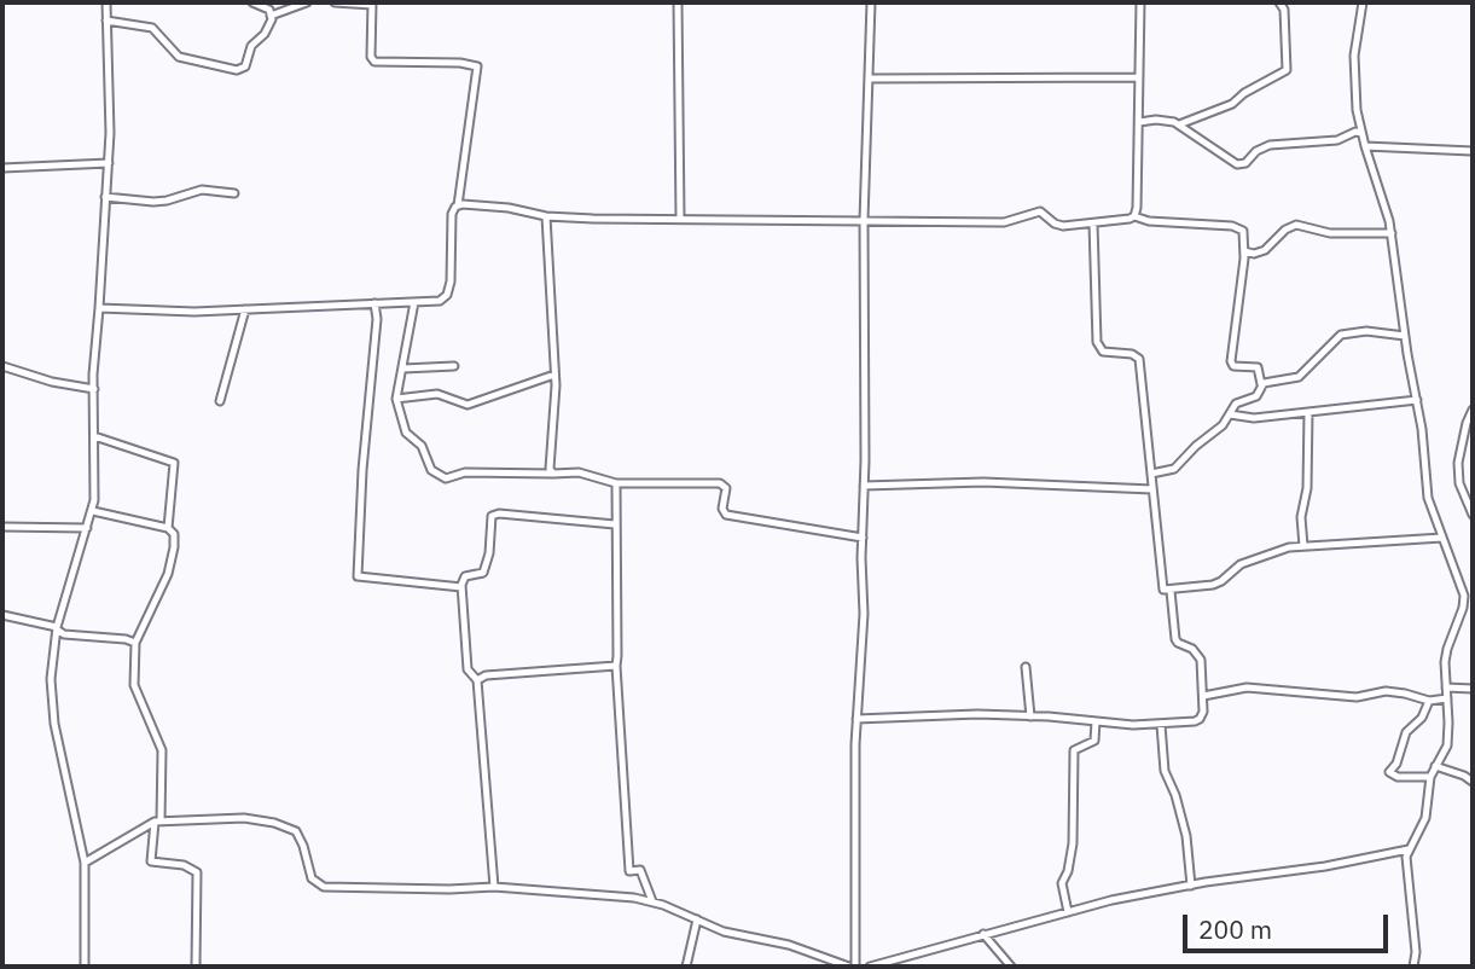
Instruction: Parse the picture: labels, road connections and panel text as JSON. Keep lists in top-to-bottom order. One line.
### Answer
{"scale_bar":"200 m"}
